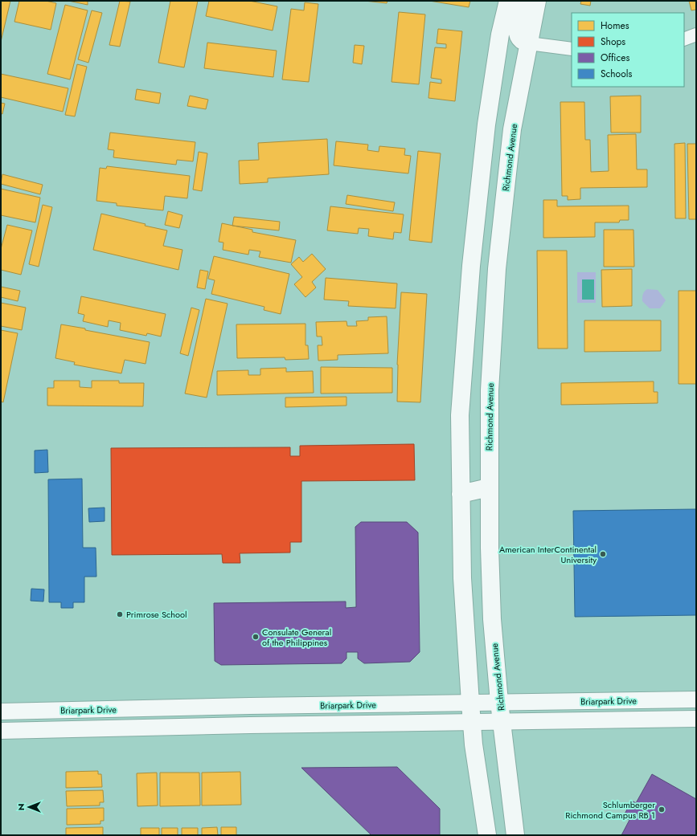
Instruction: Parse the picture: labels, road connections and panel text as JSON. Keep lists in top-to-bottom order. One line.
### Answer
{"streets":{"main road":["Richmond Avenue"],"street":["Briarpark Drive"]},"crossings":[["Richmond Avenue","Briarpark Drive"]],"places":["American InterContinental University","Primrose School","Consulate General of the Philippines","Schlumberger Richmond Campus RB 1"],"legend":["Homes","Shops","Offices","Schools"],"north":"left"}
